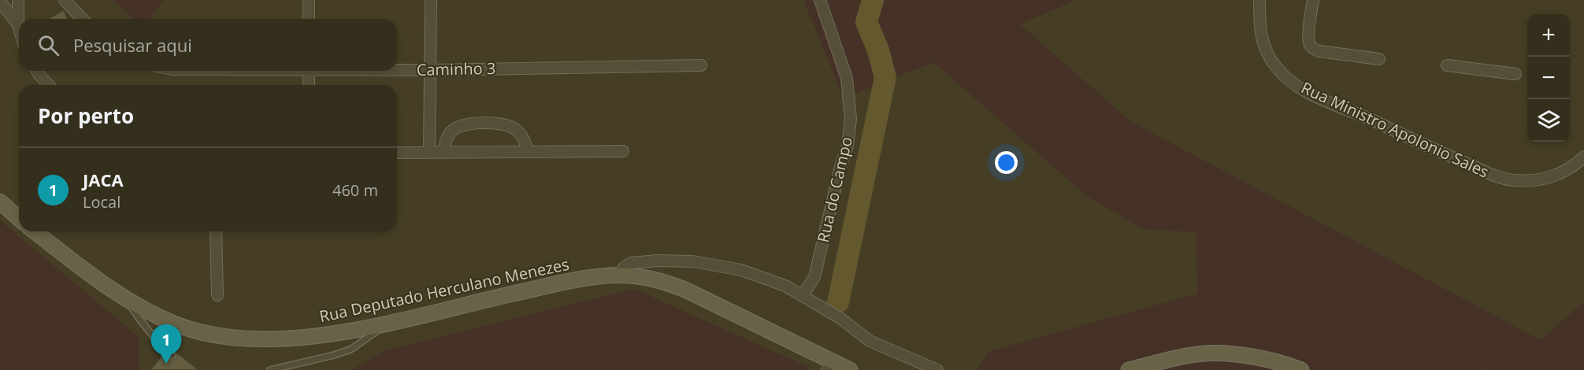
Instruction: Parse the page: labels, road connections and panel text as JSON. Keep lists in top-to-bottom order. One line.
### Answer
{"streets":{"main road":["Rua Deputado Herculano Menezes"],"street":["Caminho 3","Rua Ministro Apolonio Sales","Rua do Campo"]},"page":{"map_buttons":["+","−"],"search":"Pesquisar aqui","heading":"Por perto","list":[{"mark":"1","name":"JACA","note":"Local","value":"460 m"}],"pins":"1"}}
